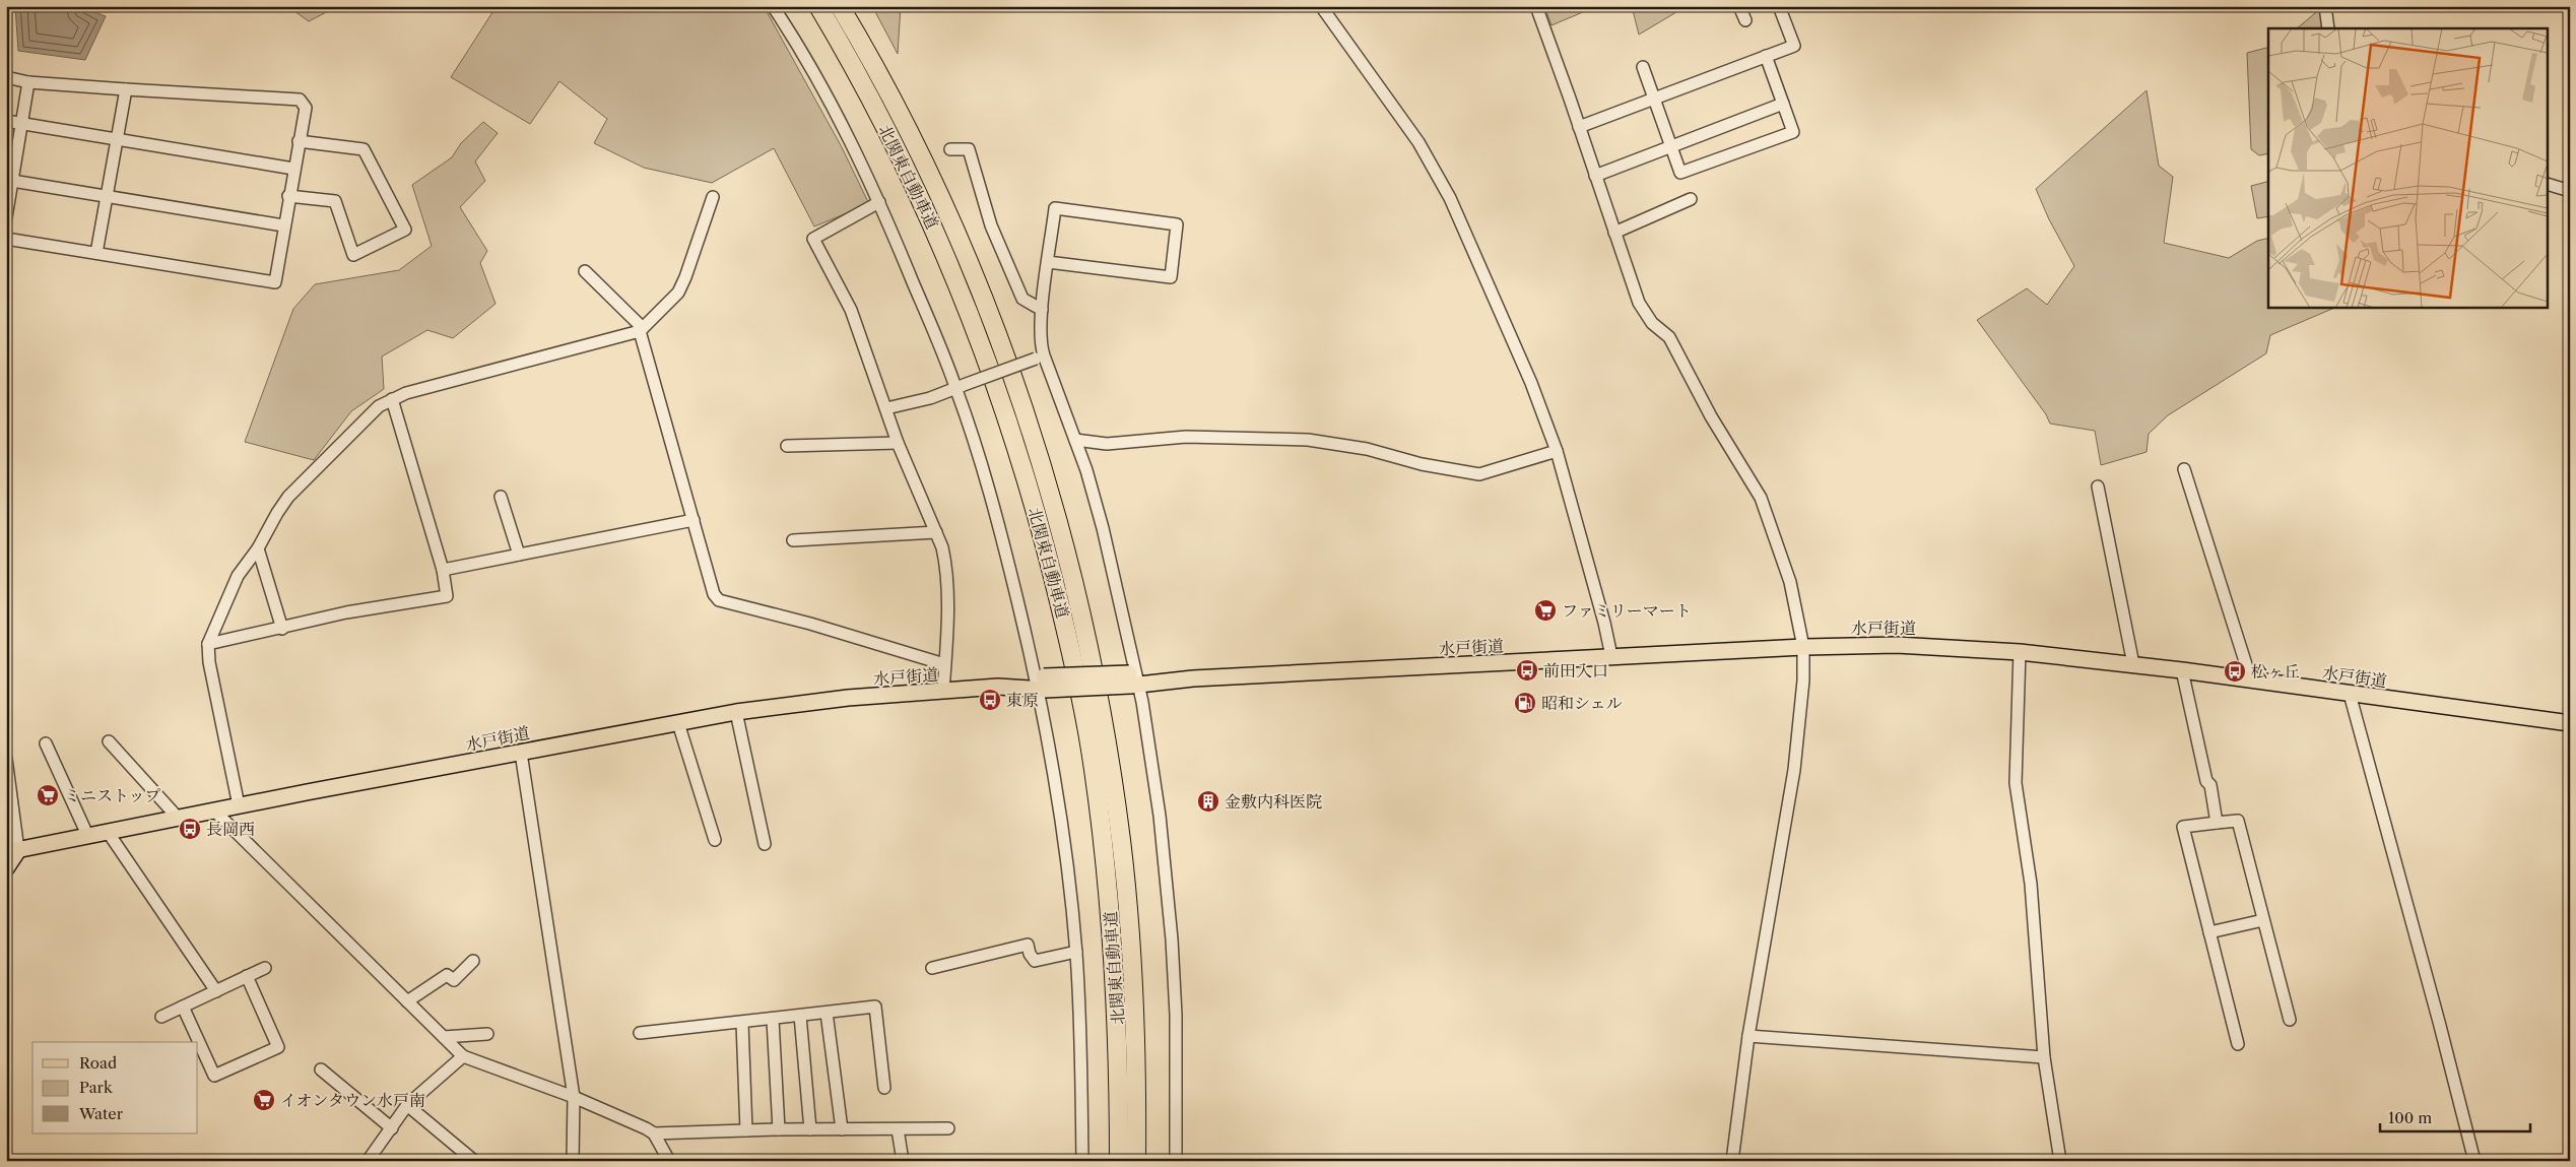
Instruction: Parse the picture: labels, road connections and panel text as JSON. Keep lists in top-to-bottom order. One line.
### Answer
{"streets":{"highway":["北関東自動車道"],"main road":["水戸街道"]},"places":{"supermarket":["ファミリーマート","ミニストップ","イオンタウン水戸南"],"bus stop":["前田入口","松ヶ丘","東原","長岡西"],"fuel station":["昭和シェル"],"building":["金敷内科医院"]},"legend":["Road","Park","Water"],"scale_bar":"100 m"}
